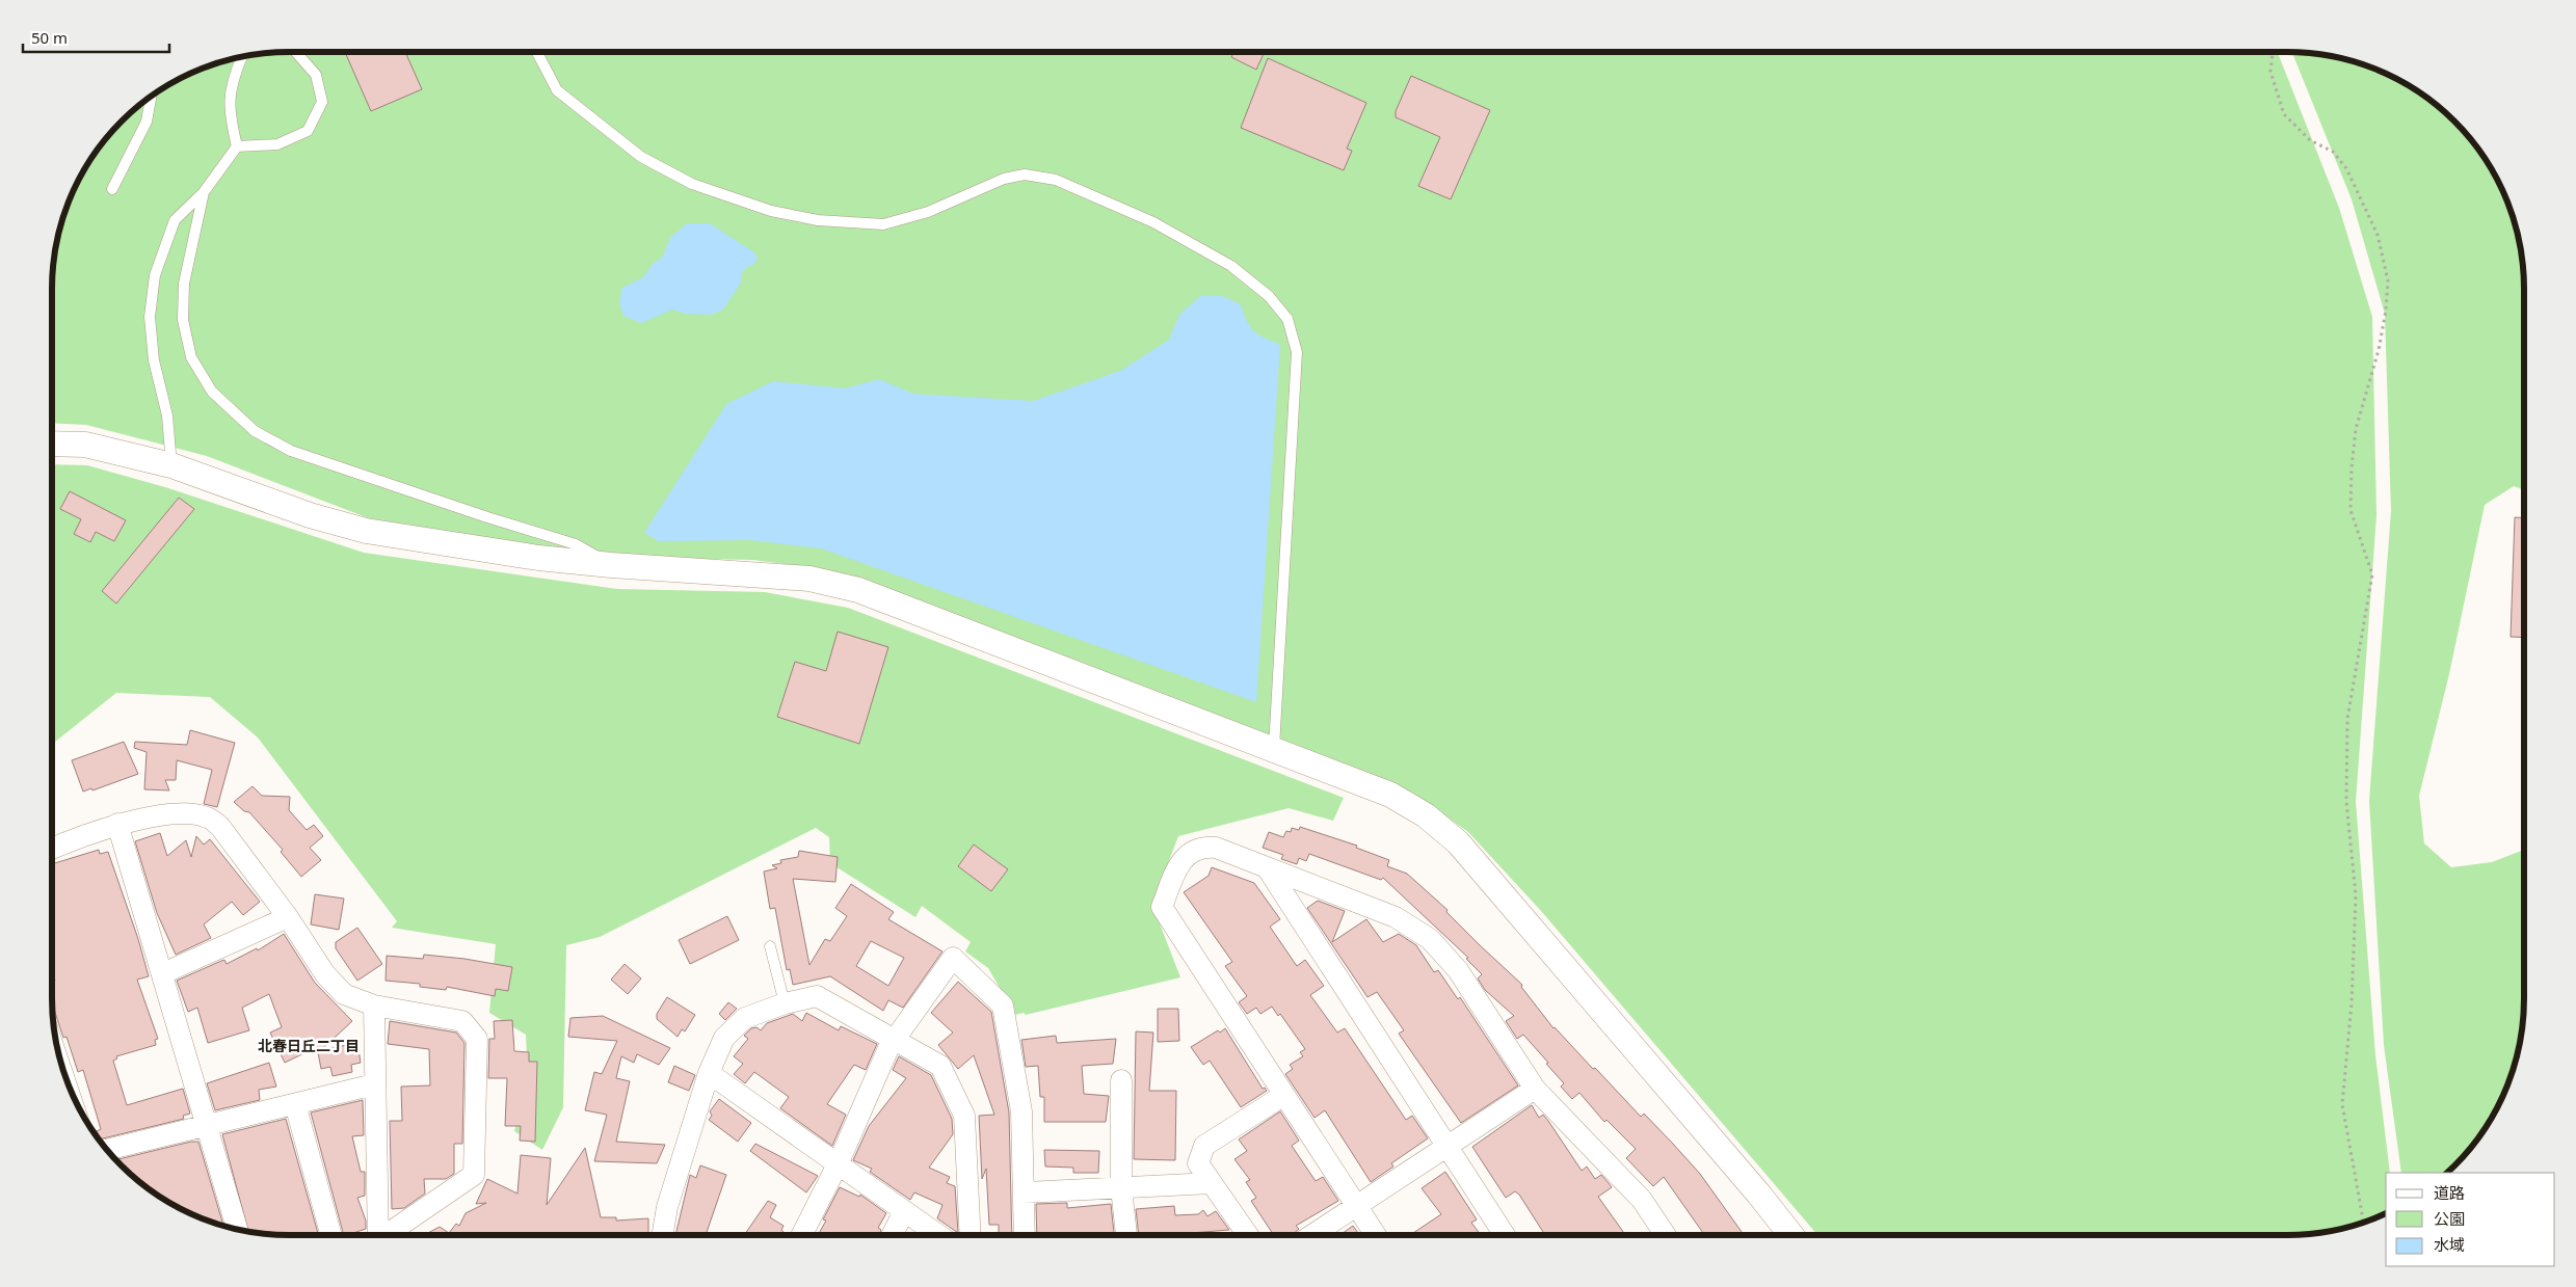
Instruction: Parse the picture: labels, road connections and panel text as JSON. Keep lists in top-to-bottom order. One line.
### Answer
{"districts":["北春日丘二丁目"],"legend":["道路","公園","水域"],"scale_bar":"50 m"}
